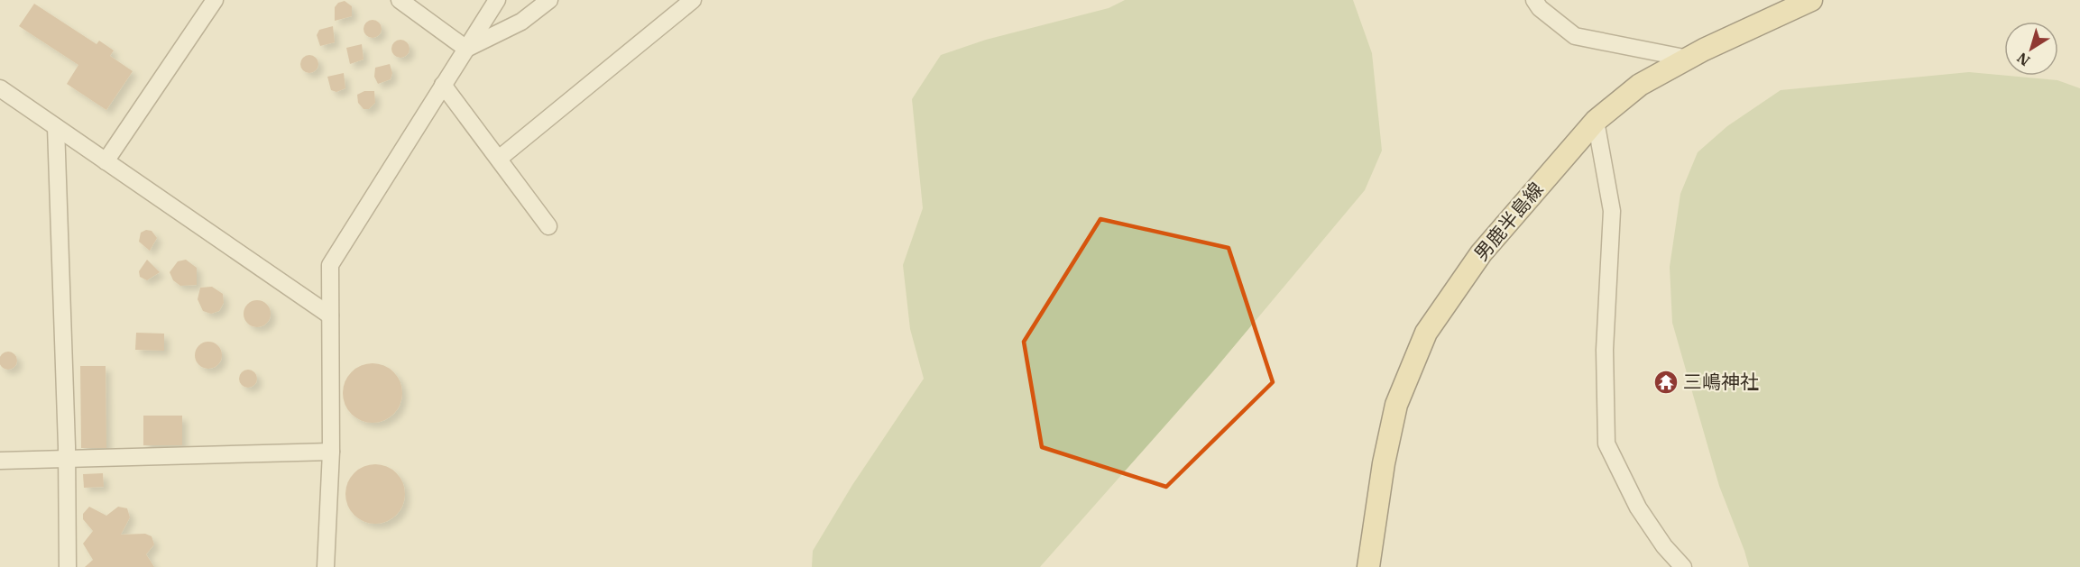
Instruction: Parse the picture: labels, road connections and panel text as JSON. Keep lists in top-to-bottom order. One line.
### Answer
{"streets":{"main road":["男鹿半島線"]},"places":{"temple":["三嶋神社"]},"north":"bottom left"}
